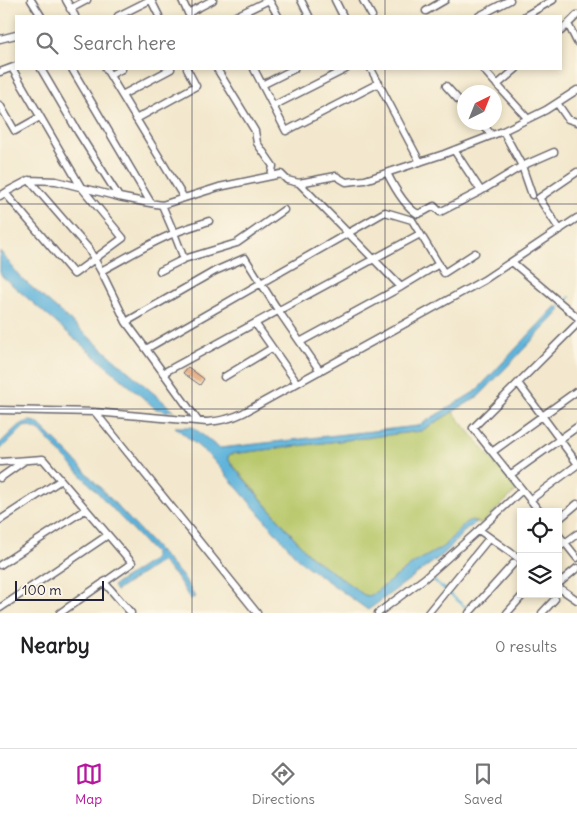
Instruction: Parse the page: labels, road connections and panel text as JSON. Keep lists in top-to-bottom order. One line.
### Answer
{"scale_bar":"100 m","north":"top right","page":{"search":"Search here","scale":"100 m","heading":["Nearby","0 results"],"nav":["Map","Directions","Saved"]}}
